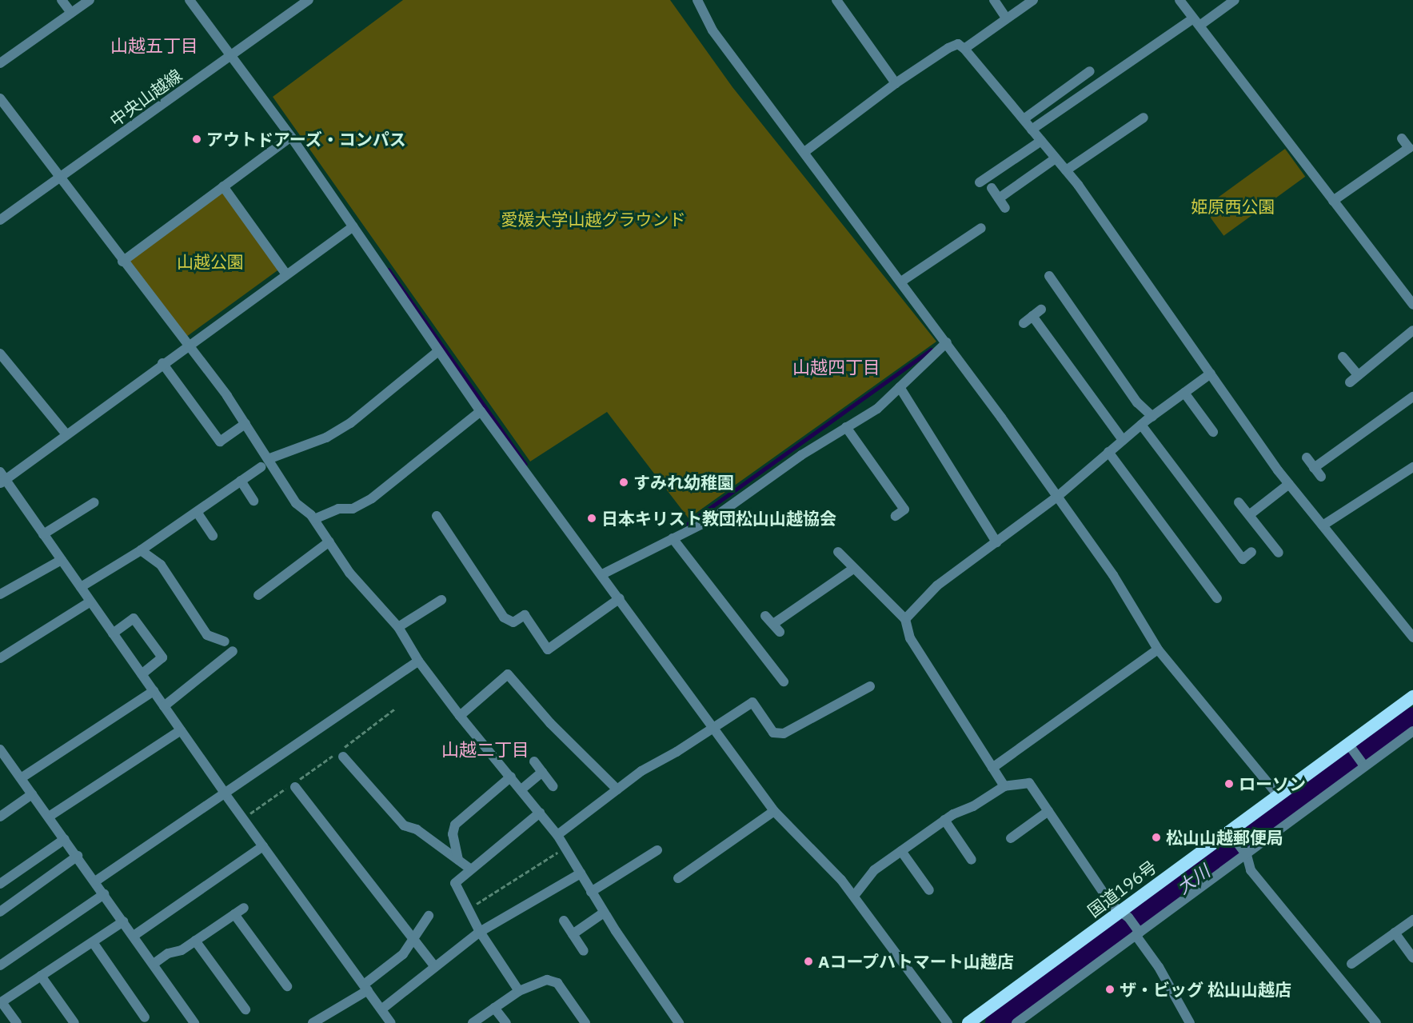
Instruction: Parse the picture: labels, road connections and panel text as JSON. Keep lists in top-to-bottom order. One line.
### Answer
{"streets":{"highway":["国道196号"],"street":["中央山越線"]},"districts":["山越五丁目","山越四丁目","山越二丁目"],"water":["大川"],"parks":["姫原西公園","愛媛大学山越グラウンド","山越公園"],"places":["アウトドアーズ・コンパス","すみれ幼稚園","日本キリスト教団松山山越協会","ローソン","松山山越郵便局","Aコープハトマート山越店","ザ・ビッグ 松山山越店"]}
